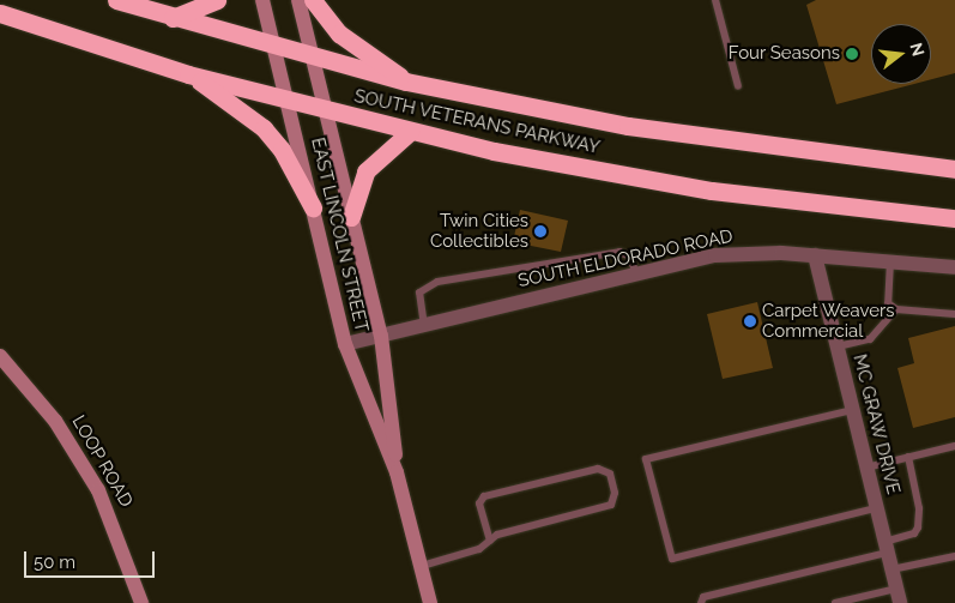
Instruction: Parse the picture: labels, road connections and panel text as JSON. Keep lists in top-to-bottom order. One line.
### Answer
{"streets":{"highway":["SOUTH VETERANS PARKWAY"],"main road":["EAST LINCOLN STREET","LOOP ROAD"],"street":["SOUTH ELDORADO ROAD","MC GRAW DRIVE"]},"crossings":[["SOUTH VETERANS PARKWAY","EAST LINCOLN STREET"],["EAST LINCOLN STREET","SOUTH ELDORADO ROAD"],["SOUTH ELDORADO ROAD","MC GRAW DRIVE"]],"places":["Four Seasons","Twin Cities Collectibles","Carpet Weavers Commercial"],"scale_bar":"50 m","north":"right"}
